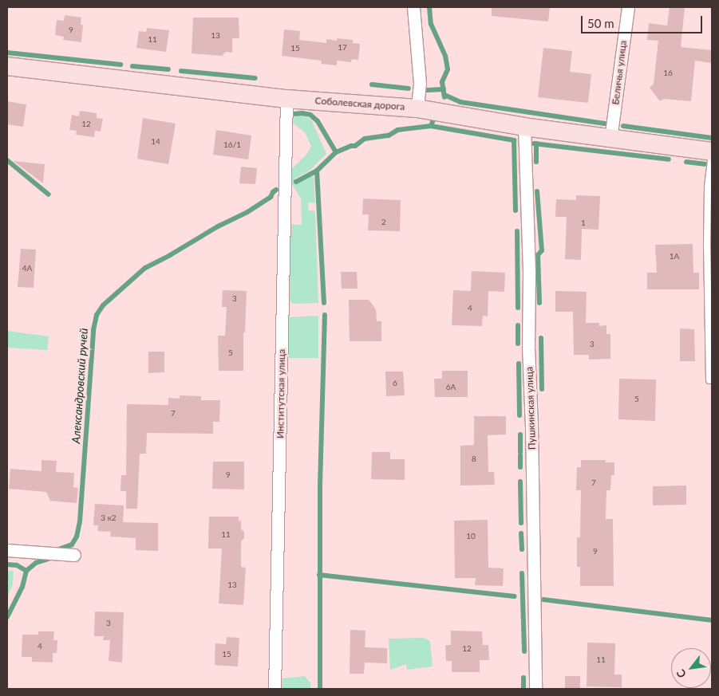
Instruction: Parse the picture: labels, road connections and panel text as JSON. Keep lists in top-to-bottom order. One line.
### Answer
{"streets":{"street":["Беличья улица","Соболевская дорога","Институтская улица","Пушкинская улица"]},"crossings":[["Беличья улица","Соболевская дорога"],["Соболевская дорога","Институтская улица"],["Соболевская дорога","Пушкинская улица"]],"water":["Александровский ручей"],"house_numbers":["9","13","11","17","15","16","12","14","16/1","2","1","1А","4А","3","4","3","5","6","6А","5","7","8","9","7","3 к2","11","10","9","13","3","4","12","15","11"],"scale_bar":"50 m","north":"bottom left"}
